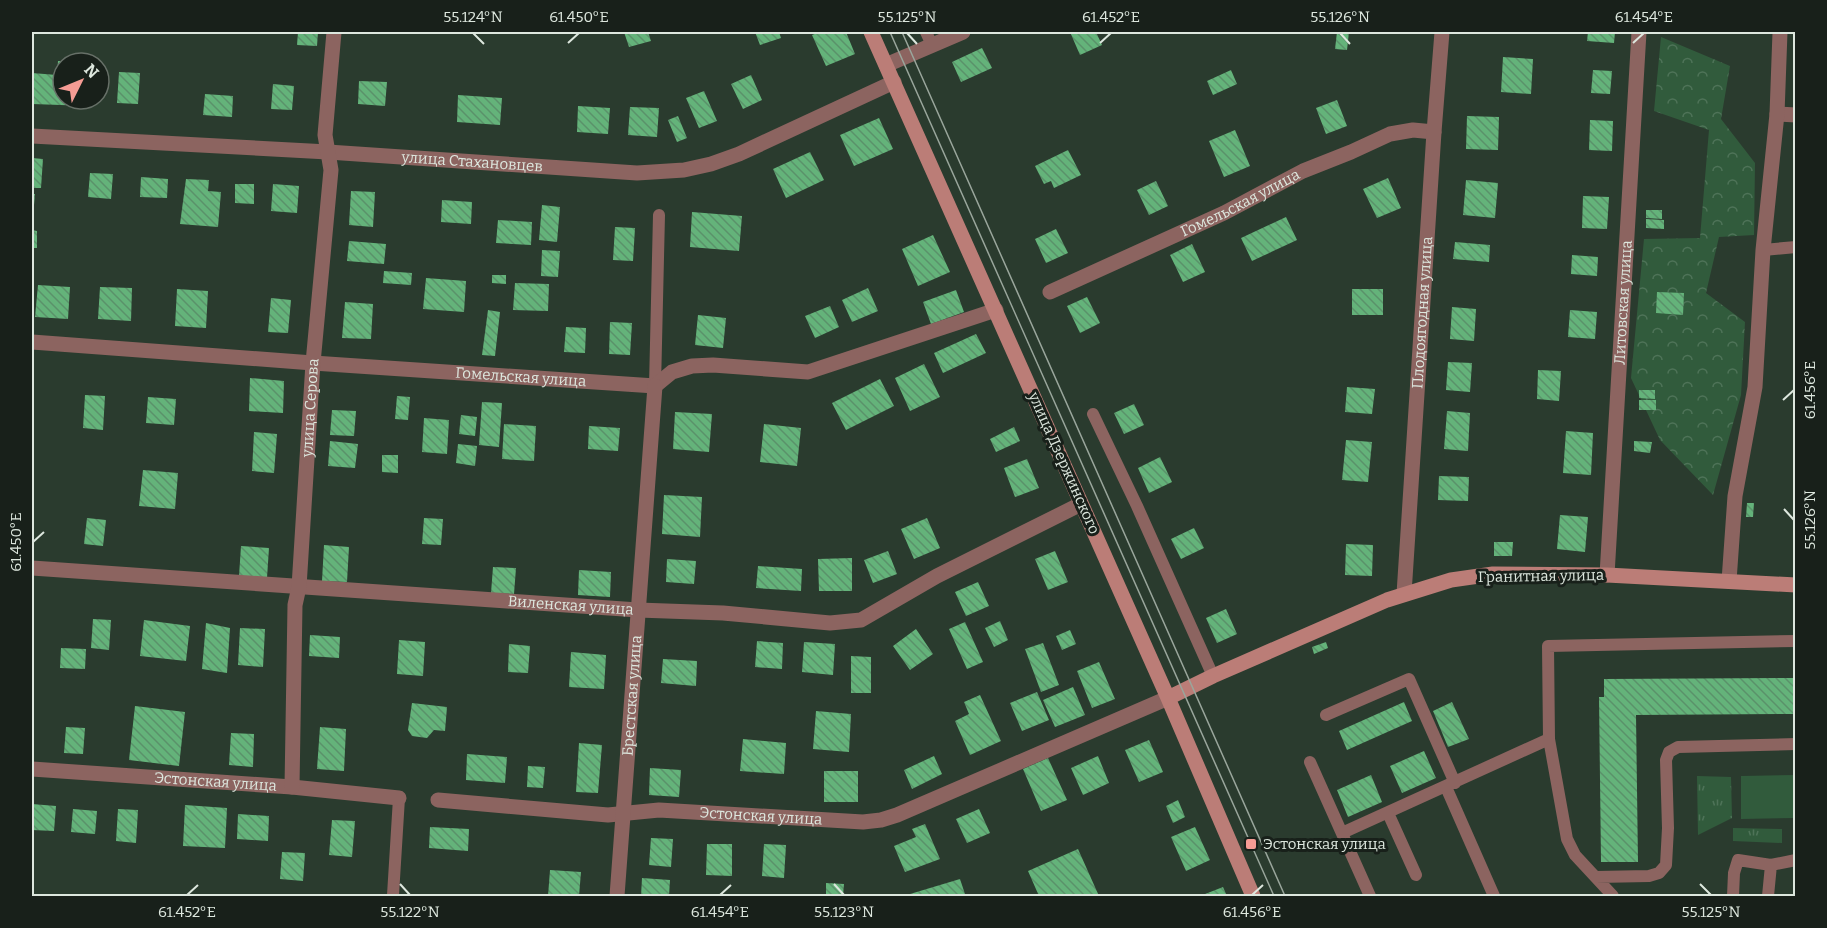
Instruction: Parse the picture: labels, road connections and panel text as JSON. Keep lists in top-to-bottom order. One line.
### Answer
{"streets":{"main road":["улица Дзержинского","Гранитная улица"],"street":["улица Стахановцев","Гомельская улица","Литовская улица","Плодоягодная улица","улица Серова","Виленская улица","Брестская улица","Эстонская улица"]},"crossings":[["улица Стахановцев","улица Серова"],["улица Стахановцев","улица Дзержинского"],["Гомельская улица","Плодоягодная улица"],["Гомельская улица","улица Серова"],["Гомельская улица","Брестская улица"],["Литовская улица","Гранитная улица"],["Плодоягодная улица","Гранитная улица"],["улица Серова","Виленская улица"],["улица Серова","Эстонская улица"],["улица Дзержинского","Гранитная улица"],["улица Дзержинского","Виленская улица"],["улица Дзержинского","Эстонская улица"],["Гранитная улица","Эстонская улица"],["Виленская улица","Брестская улица"],["Брестская улица","Эстонская улица"]],"places":{"transit":["Эстонская улица"]},"north":"top right","coordinates":["55.124°N","61.450°E","55.125°N","61.452°E","55.126°N","61.454°E","61.456°E","55.122°N","55.123°N"]}
